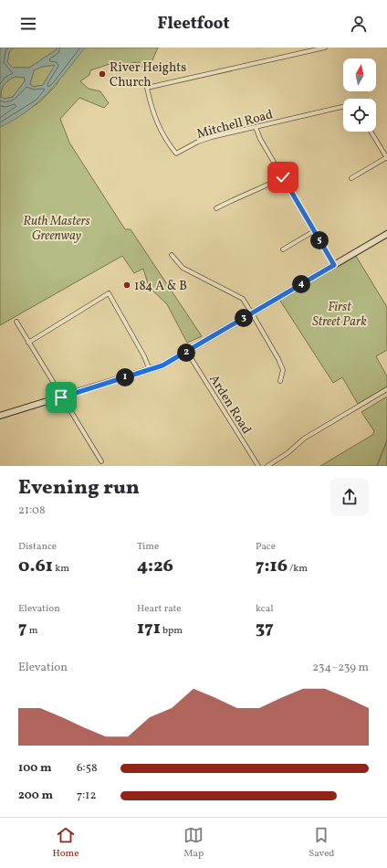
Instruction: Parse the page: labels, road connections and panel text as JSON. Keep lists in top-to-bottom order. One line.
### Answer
{"streets":{"street":["Mitchell Road","Arden Road"]},"parks":["Ruth Masters Greenway","First Street Park"],"places":["River Heights Church","184 A & B"],"north":"top","page":{"header":"Fleetfoot","pins":["5","4","3","2","1"],"heading":["Evening run","21:08"],"stats":[["Distance","0.61 km"],["Time","4:26"],["Pace","7:16 /km"],["Elevation","7 m"],["Heart rate","171 bpm"],["kcal","37"]],"chart":["Elevation","234–239 m"],"list":[{"name":"100 m","note":"6:58"},{"name":"200 m","note":"7:12"}],"tabs":["Home","Map","Saved"]}}
